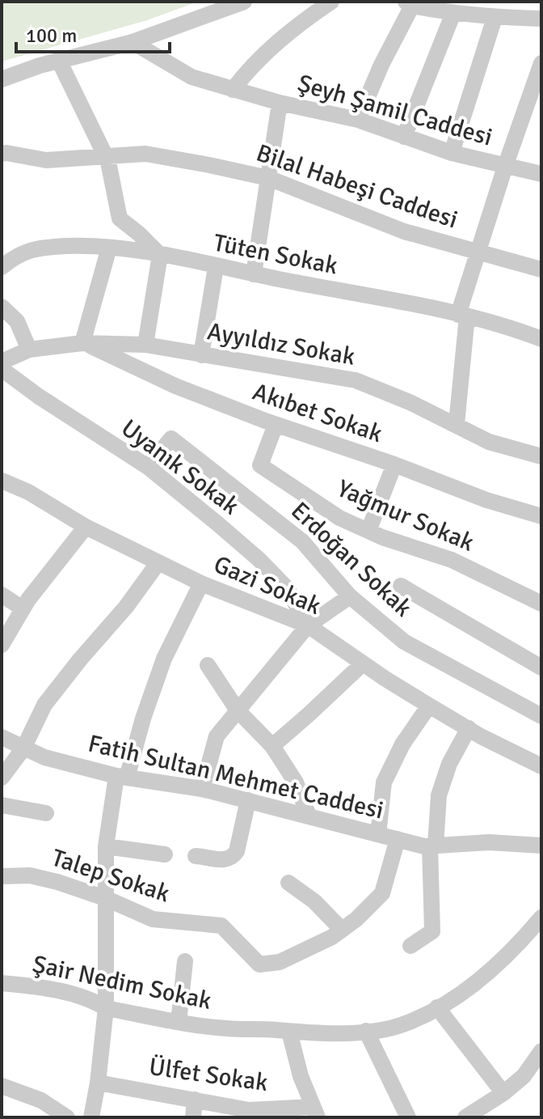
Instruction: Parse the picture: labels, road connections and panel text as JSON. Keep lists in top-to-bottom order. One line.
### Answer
{"streets":{"street":["Şeyh Şamil Caddesi","Bilal Habeşi Caddesi","Tüten Sokak","Ayyıldız Sokak","Akıbet Sokak","Uyanık Sokak","Yağmur Sokak","Erdoğan Sokak","Gazi Sokak","Fatih Sultan Mehmet Caddesi","Talep Sokak","Şair Nedim Sokak","Ülfet Sokak"]},"crossings":[["Ayyıldız Sokak","Akıbet Sokak"],["Akıbet Sokak","Yağmur Sokak"],["Uyanık Sokak","Erdoğan Sokak"],["Uyanık Sokak","Gazi Sokak"],["Fatih Sultan Mehmet Caddesi","Talep Sokak"]],"scale_bar":"100 m"}
